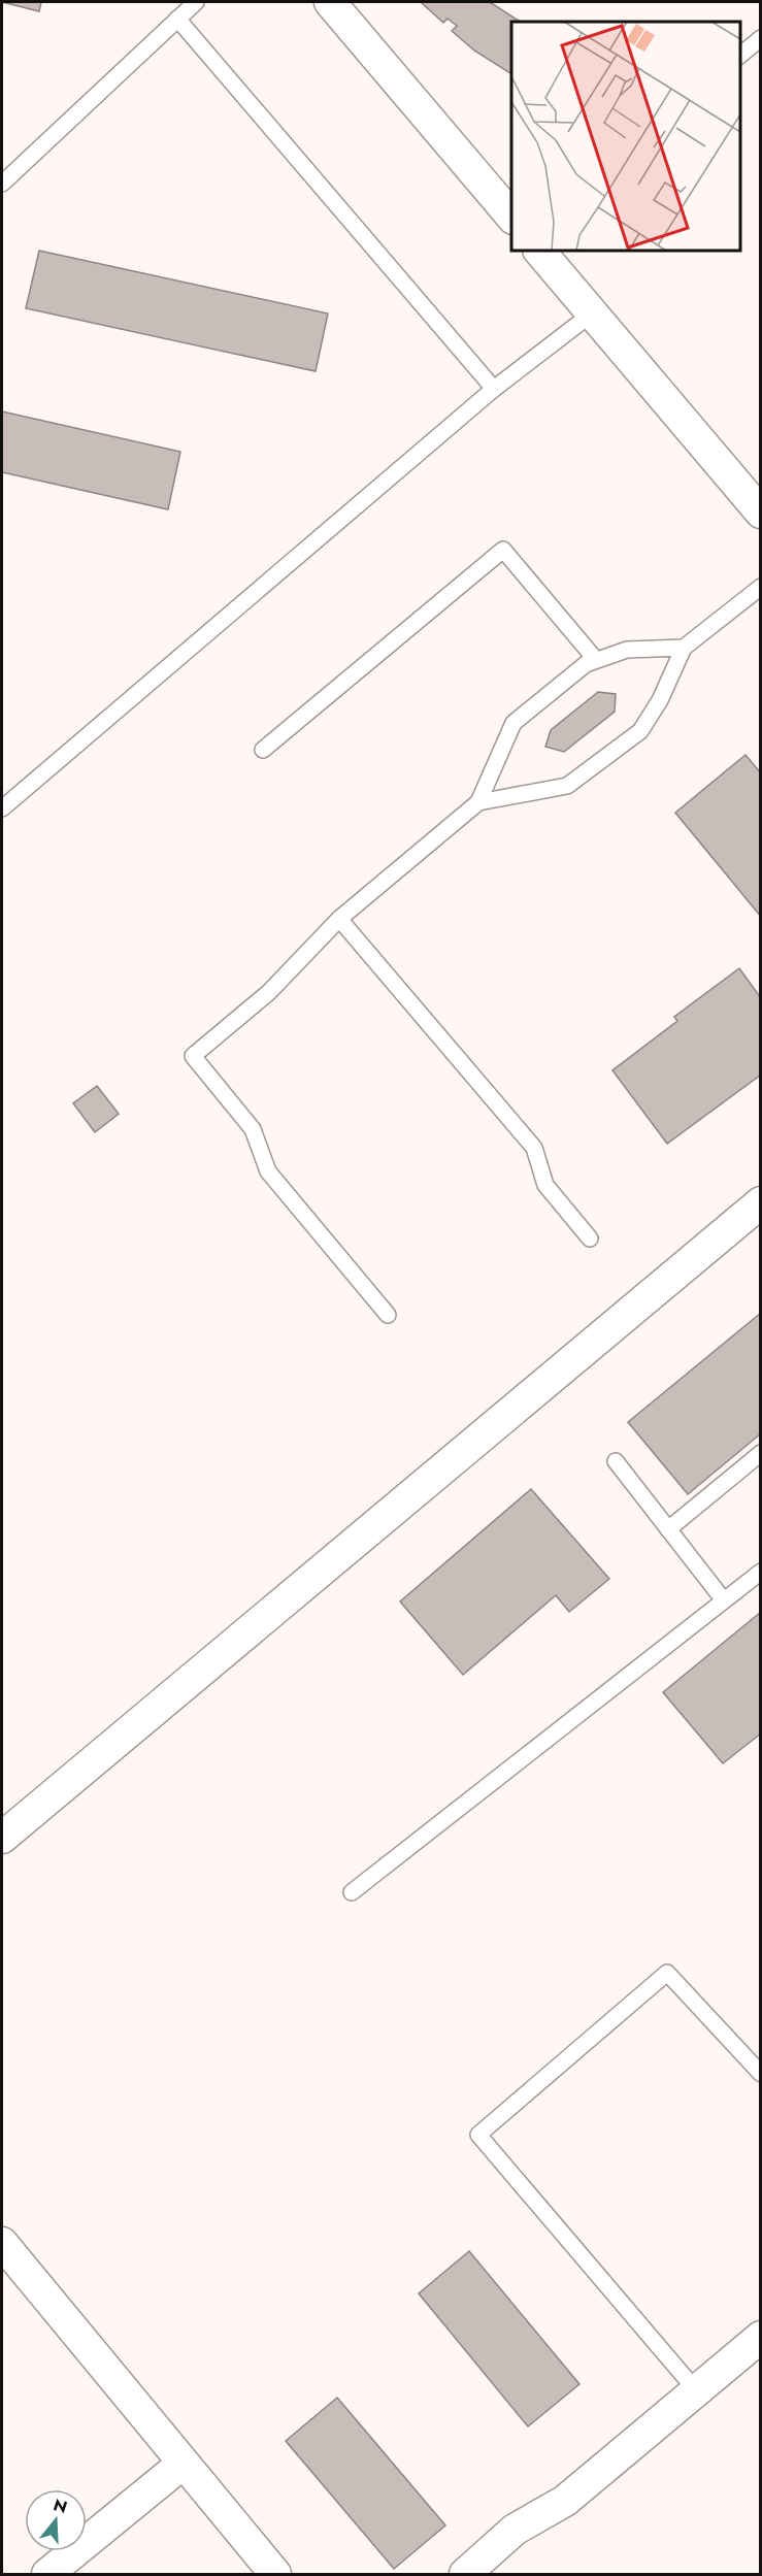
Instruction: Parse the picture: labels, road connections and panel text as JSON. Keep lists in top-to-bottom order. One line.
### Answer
{"north":"top"}
